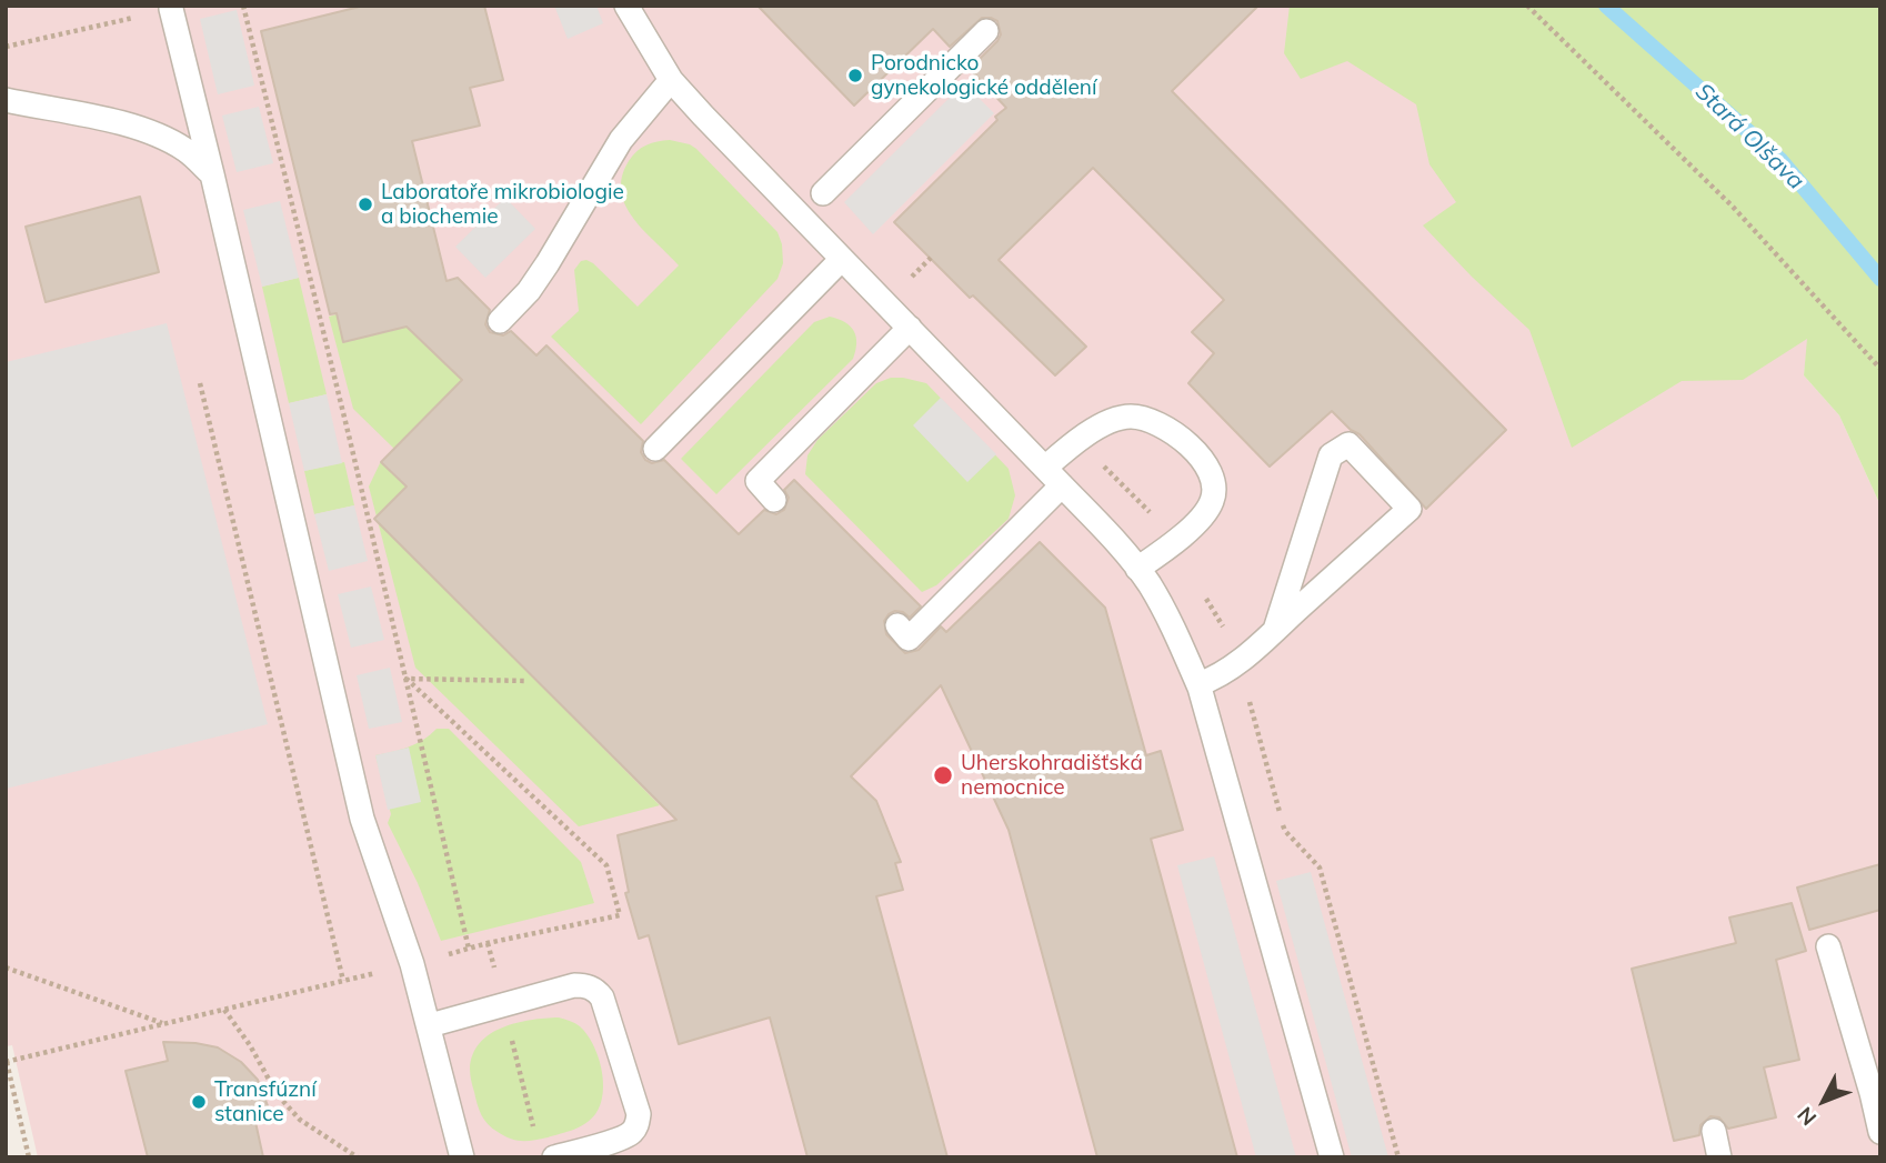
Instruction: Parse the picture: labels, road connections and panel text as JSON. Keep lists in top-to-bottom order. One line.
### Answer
{"water":["Stará Olšava"],"places":["Porodnicko gynekologické oddělení","Laboratoře mikrobiologie a biochemie","Uherskohradišťská nemocnice","Transfúzní stanice"],"north":"bottom left"}
